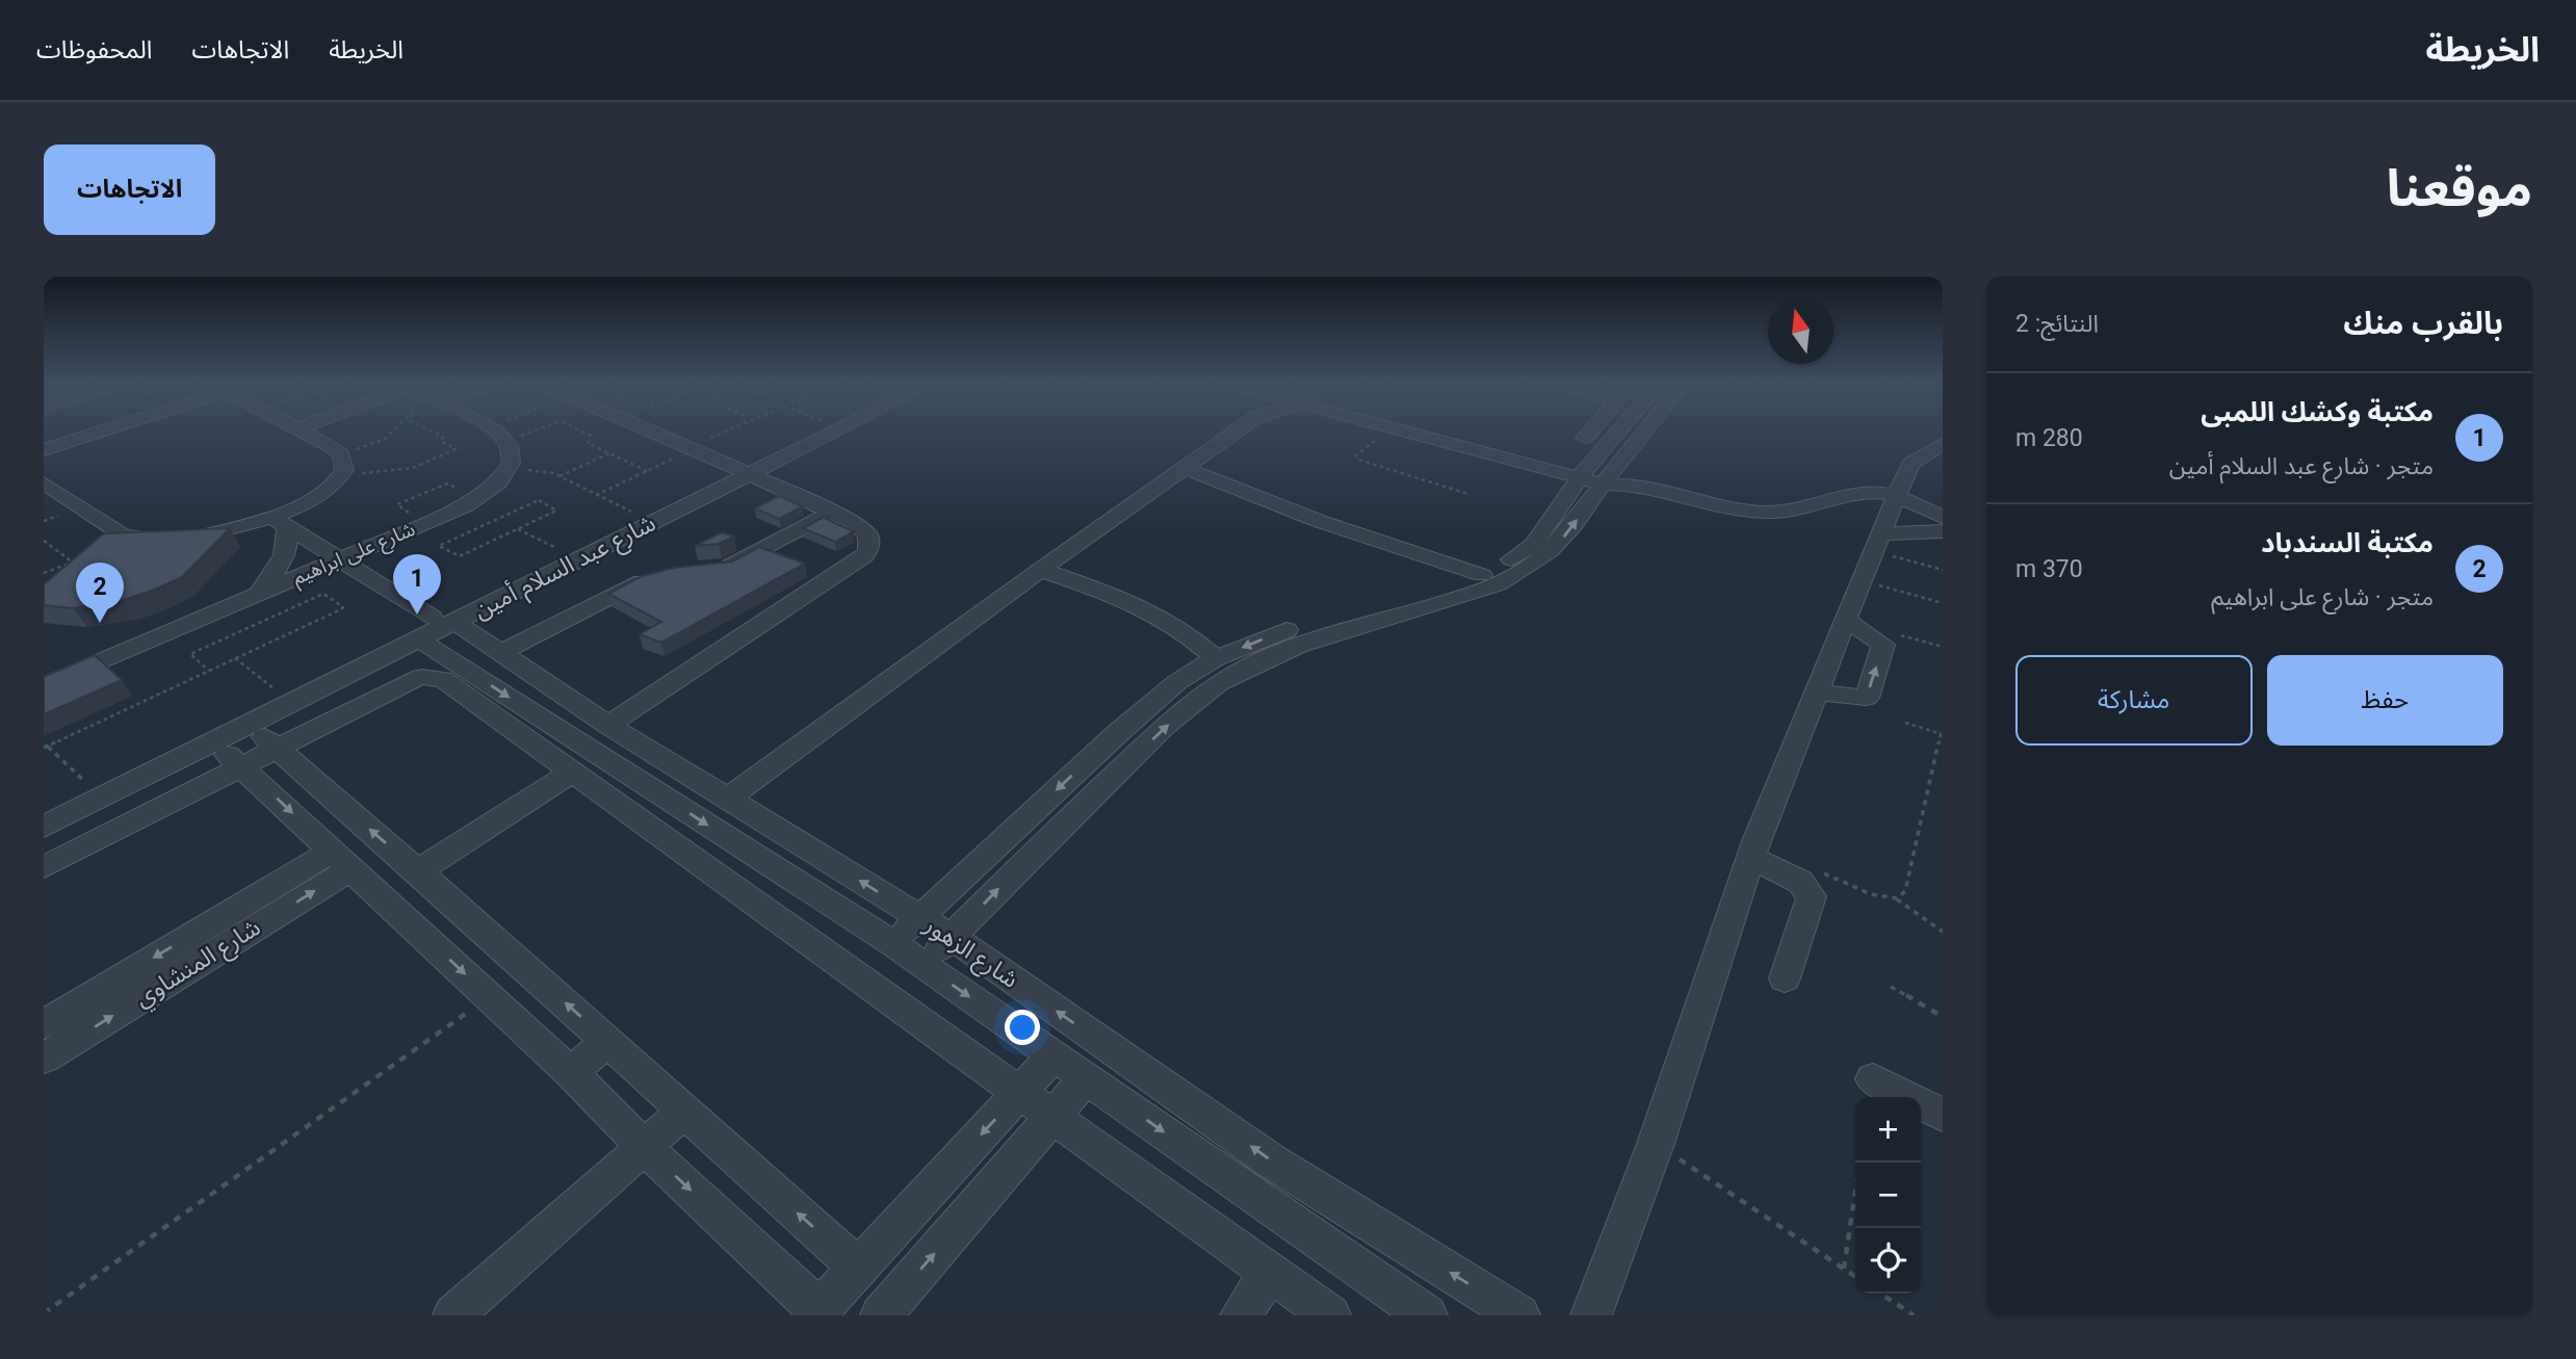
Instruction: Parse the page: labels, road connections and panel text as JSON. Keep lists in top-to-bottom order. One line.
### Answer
{"streets":{"street":["شارع على ابراهيم","شارع عبد السلام أمين","شارع الزهور","شارع المنشاوي"]},"crossings":[["شارع عبد السلام أمين","شارع الزهور"]],"north":"top","page":{"header":"الخريطة","nav":["الخريطة","الاتجاهات","المحفوظات"],"title":"موقعنا","buttons":["الاتجاهات",["حفظ","مشاركة"]],"heading":["بالقرب منك","النتائج: 2"],"list":[{"mark":"1","name":"مكتبة وكشك اللمبى","note":"متجر · شارع عبد السلام أمين","value":"280 m"},{"mark":"2","name":"مكتبة السندباد","note":"متجر · شارع على ابراهيم","value":"370 m"}],"pins":["1","2"],"map_buttons":["+","−"]}}
